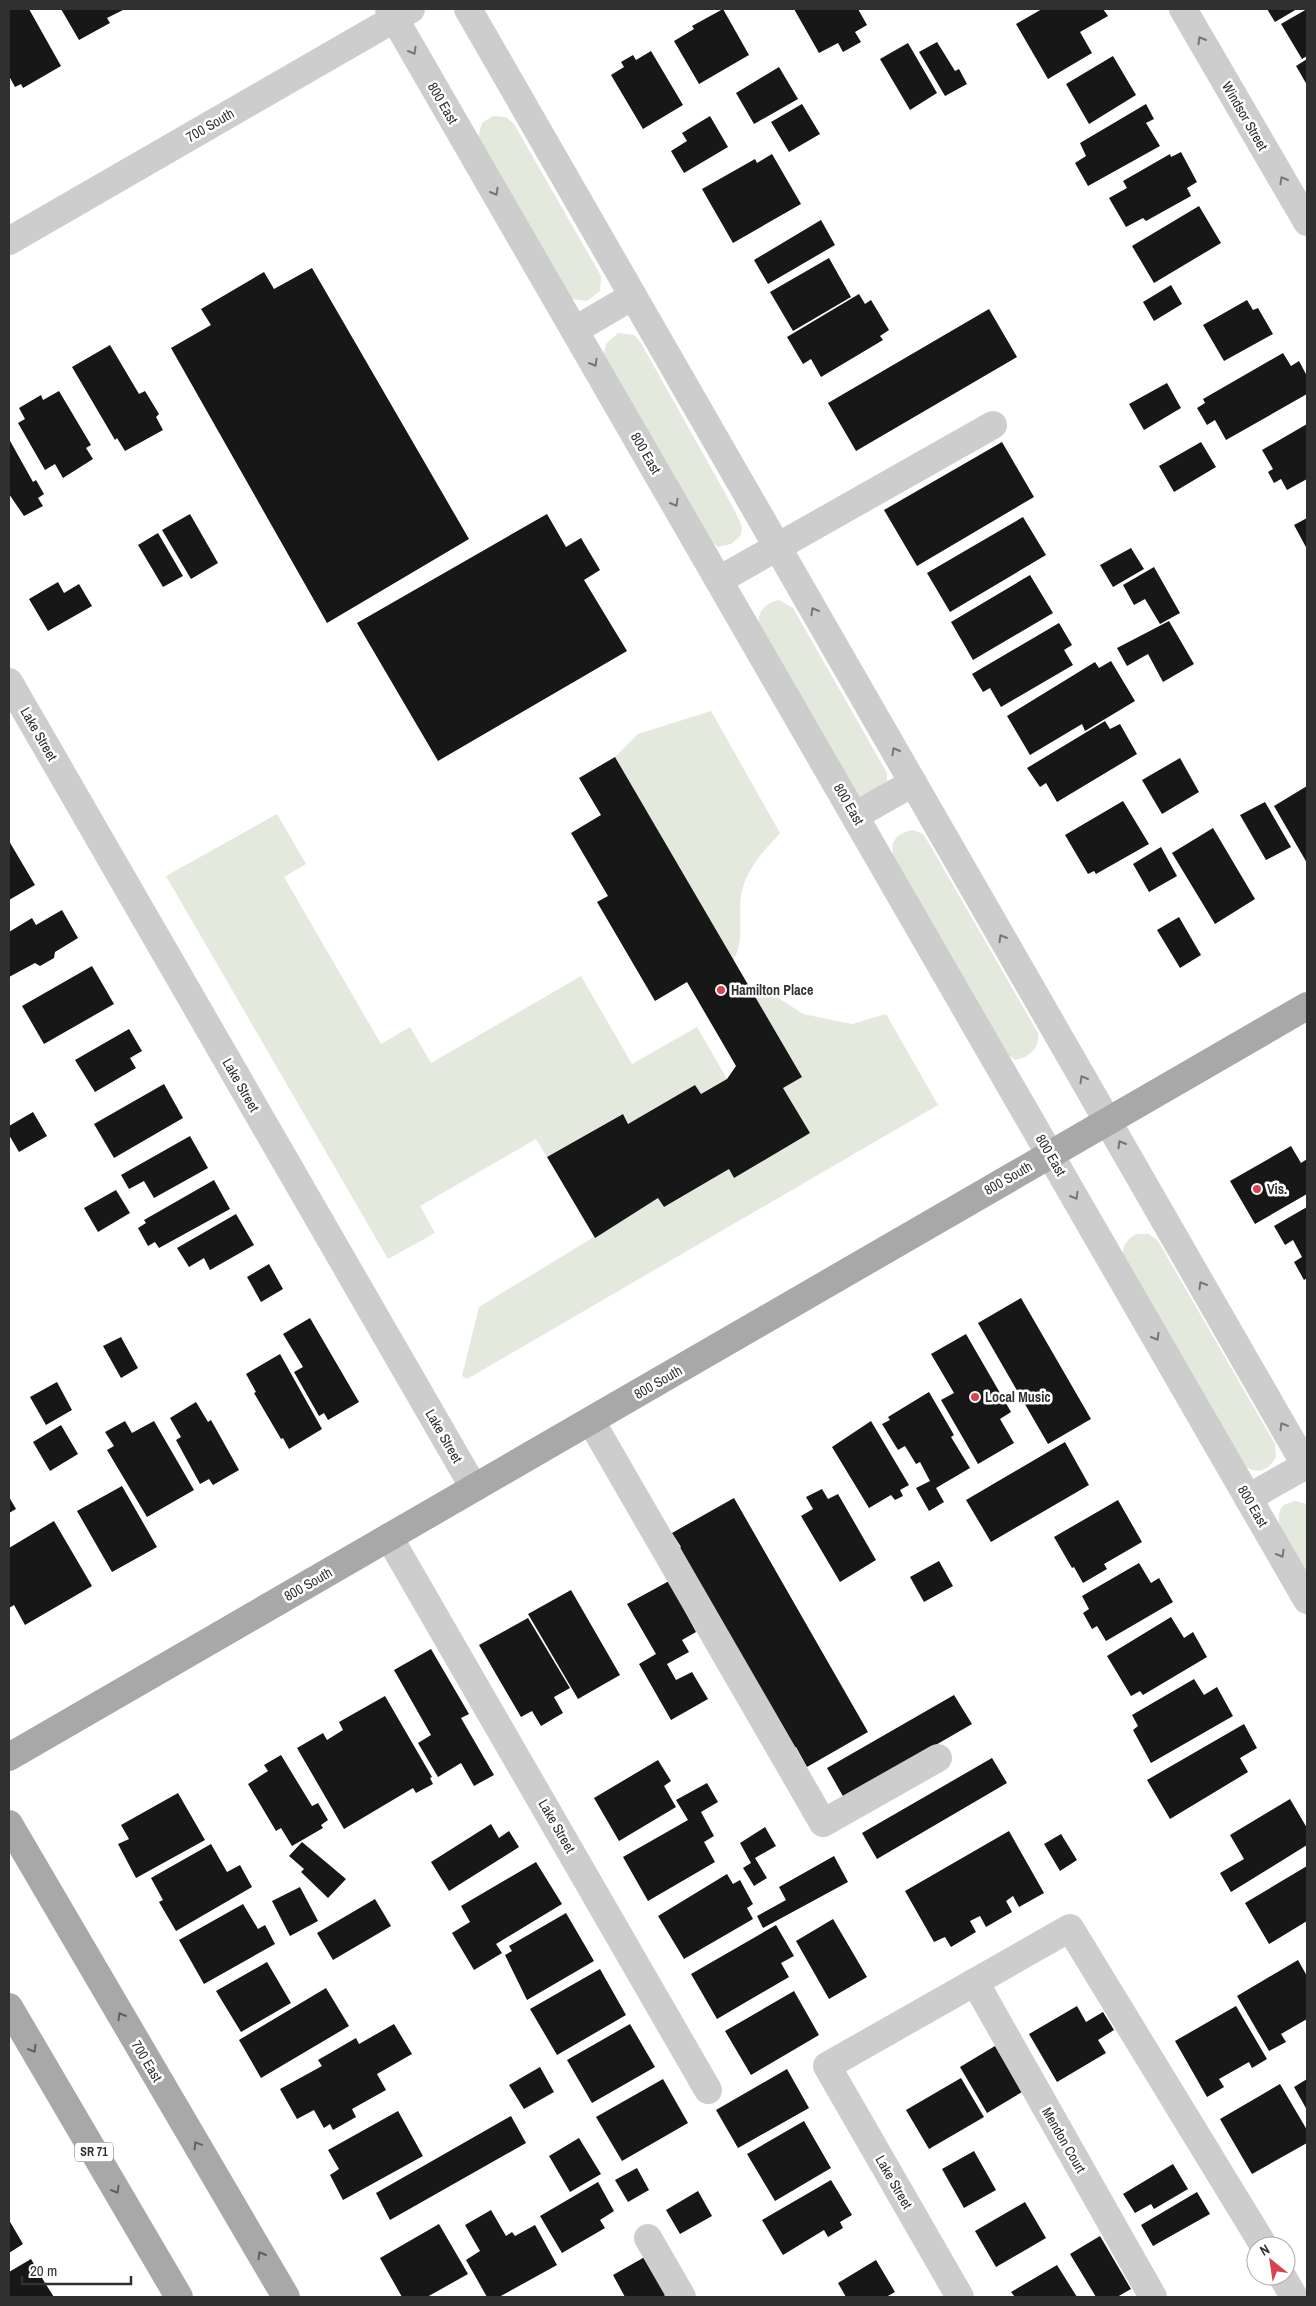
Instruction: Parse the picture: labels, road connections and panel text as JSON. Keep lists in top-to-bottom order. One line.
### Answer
{"streets":{"main road":["800 South","700 East","SR 71"],"street":["800 East","Windsor Street","700 South","Lake Street","Mendon Court"]},"crossings":[["800 East","700 South"],["800 East","800 South"],["Lake Street","800 South"],["Lake Street","Mendon Court"]],"one_way":["Windsor Street"],"places":["Hamilton Place","Vis.","Local Music"],"scale_bar":"20 m","north":"top left"}
